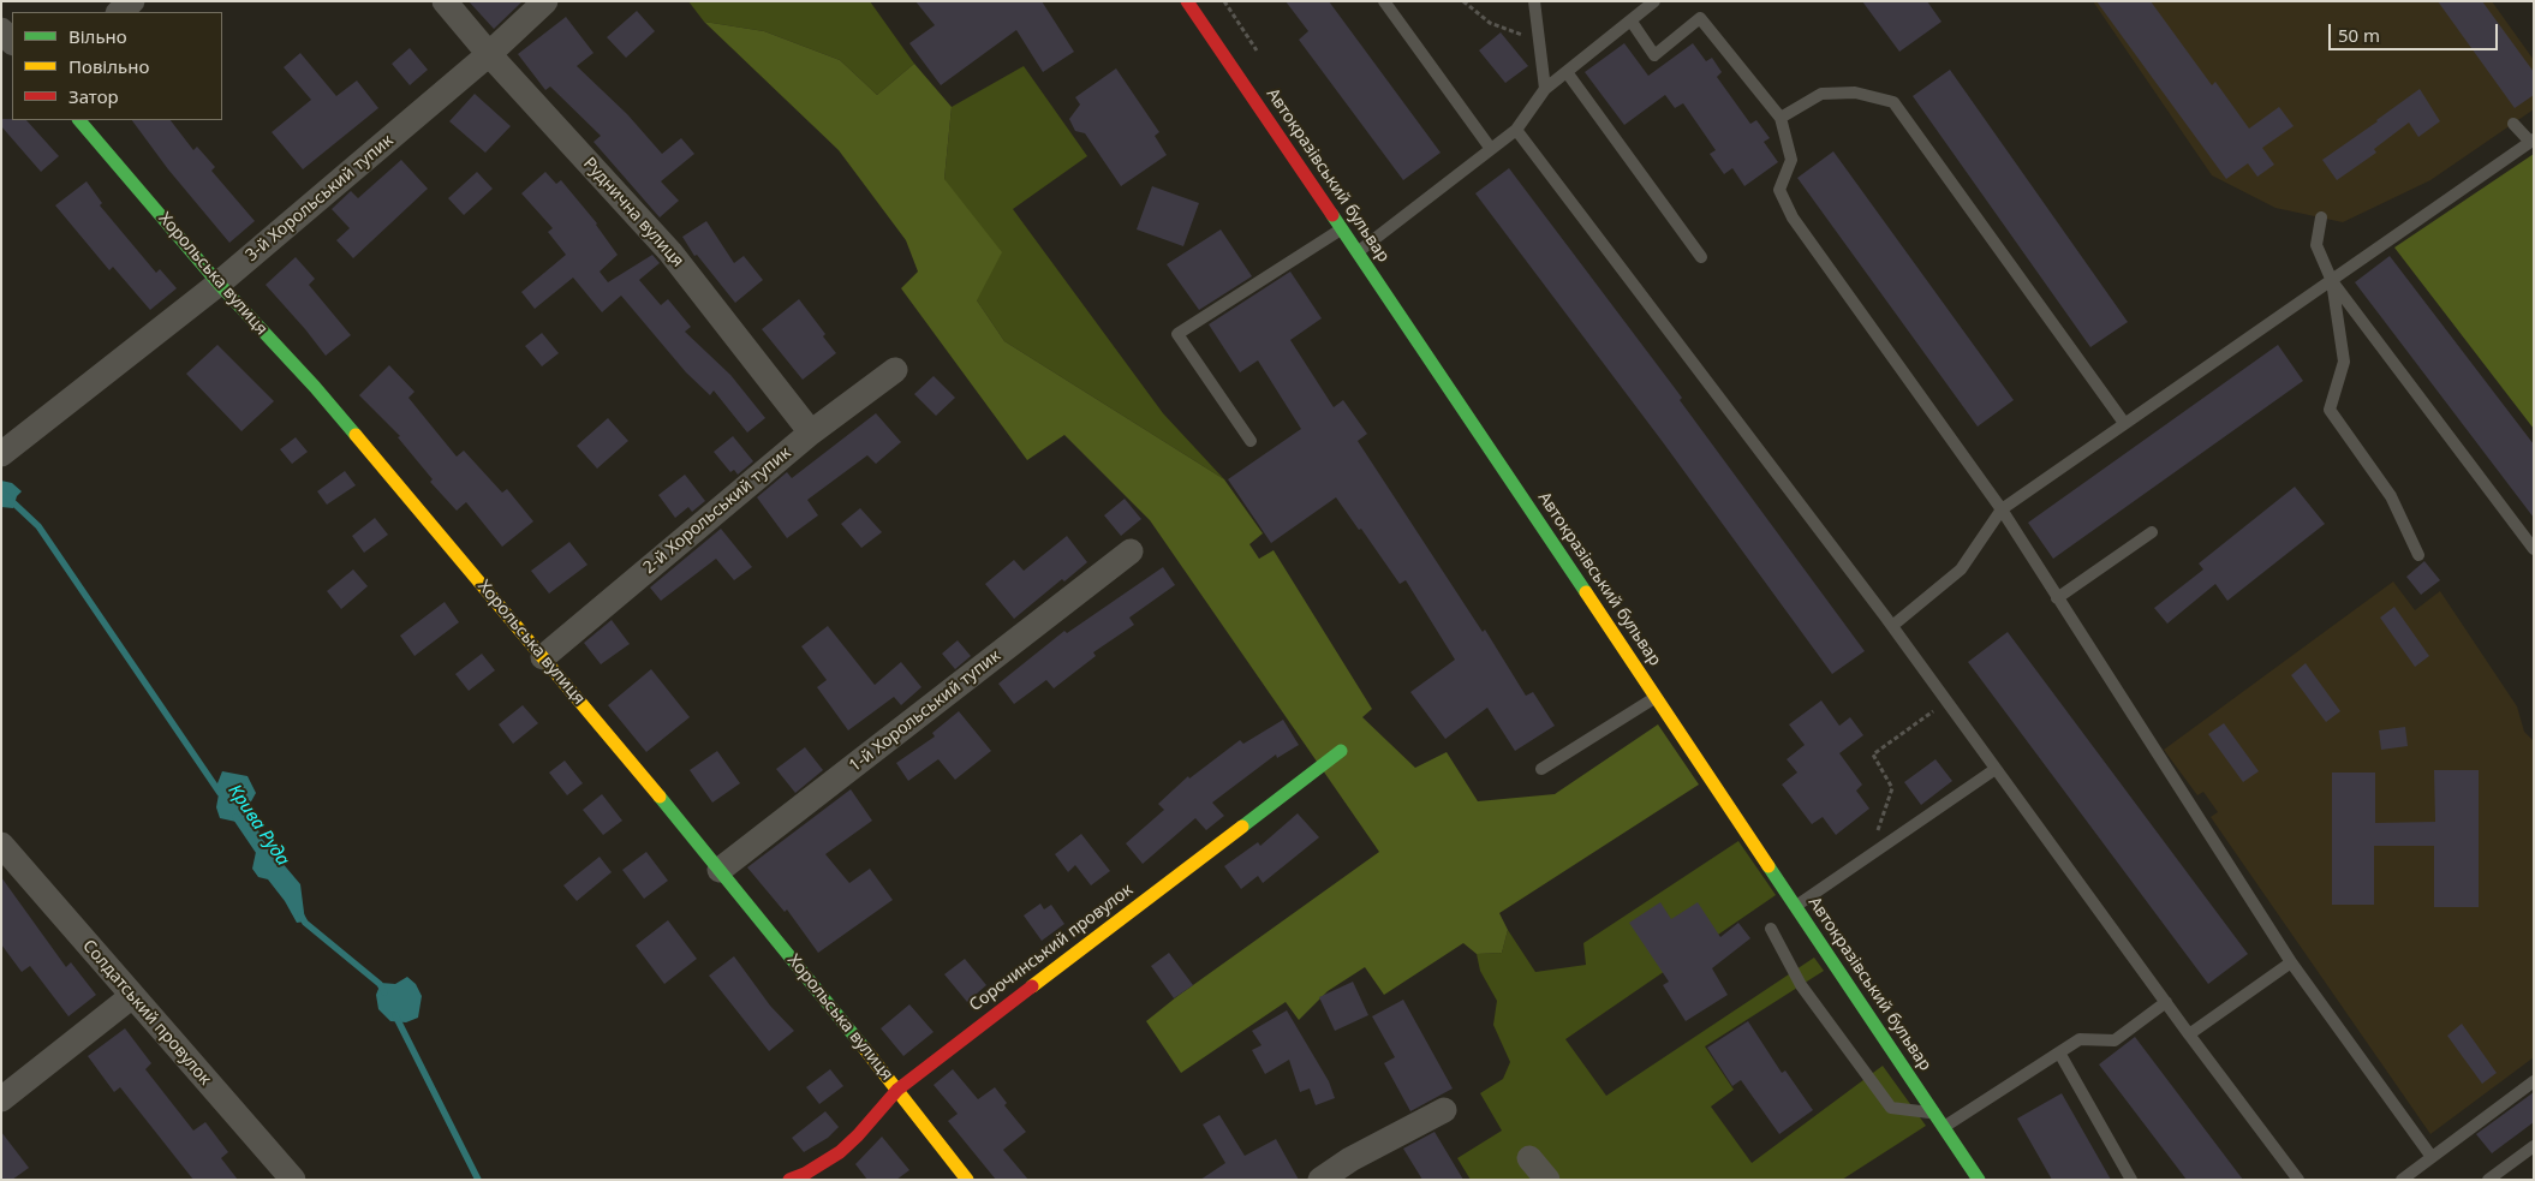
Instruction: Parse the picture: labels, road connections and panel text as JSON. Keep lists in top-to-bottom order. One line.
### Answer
{"streets":{"street":["Автокразівський бульвар","3-й Хорольський тупик","Руднична вулиця","Хорольська вулиця","2-й Хорольський тупик","1-й Хорольський тупик","Сорочинський провулок","Солдатський провулок"]},"crossings":[["3-й Хорольський тупик","Руднична вулиця"],["3-й Хорольський тупик","Хорольська вулиця"],["Руднична вулиця","2-й Хорольський тупик"],["Хорольська вулиця","2-й Хорольський тупик"],["Хорольська вулиця","1-й Хорольський тупик"],["Хорольська вулиця","Сорочинський провулок"]],"water":["Крива Руда"],"legend":["Вільно","Повільно","Затор"],"scale_bar":"50 m"}
